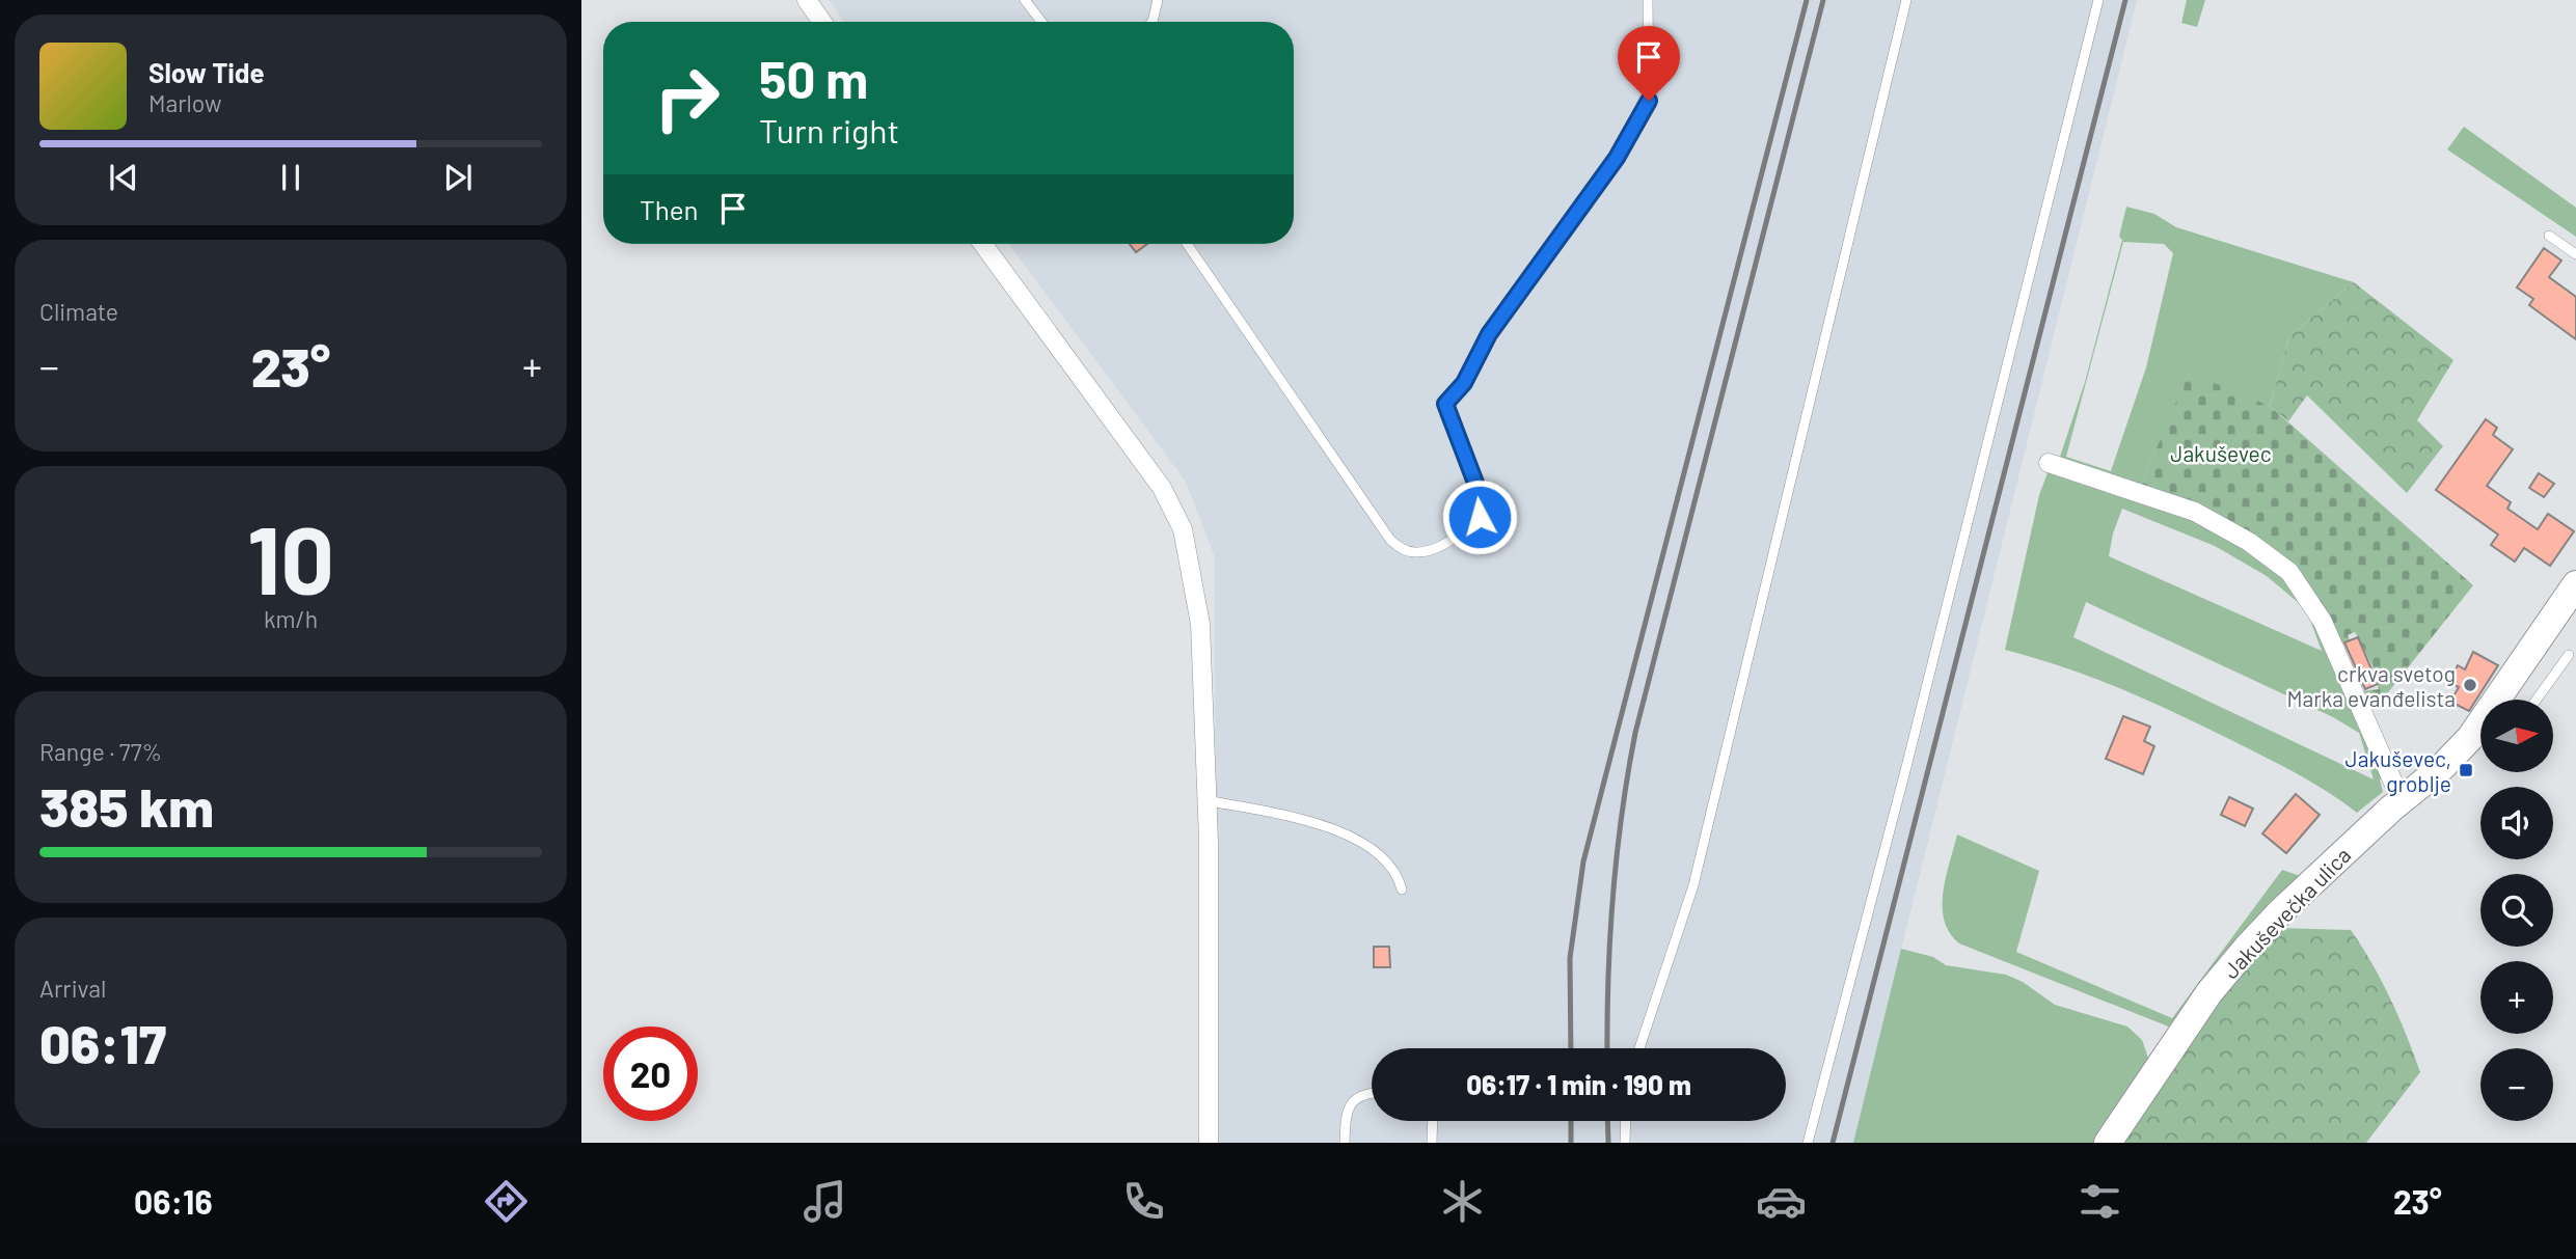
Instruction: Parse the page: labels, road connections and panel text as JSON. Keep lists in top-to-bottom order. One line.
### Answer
{"streets":{"main road":["Jakuševečka ulica"]},"parks":["Jakuševec"],"places":{"other":["crkva svetog Marka evanđelista"],"transit":["Jakuševec, groblje"]},"north":"right","page":{"turn":["50 m","Turn right"],"song":["Slow Tide","Marlow"],"then":"Then","tile":["Climate",["10","km/h"],["Range · 77%","385 km"],["Arrival","06:17"]],"heat":["−","23°","+"],"map_buttons":["+","−"],"limit":"20","trip":"06:17 · 1 min · 190 m","tabs":["06:16","23°"]}}
